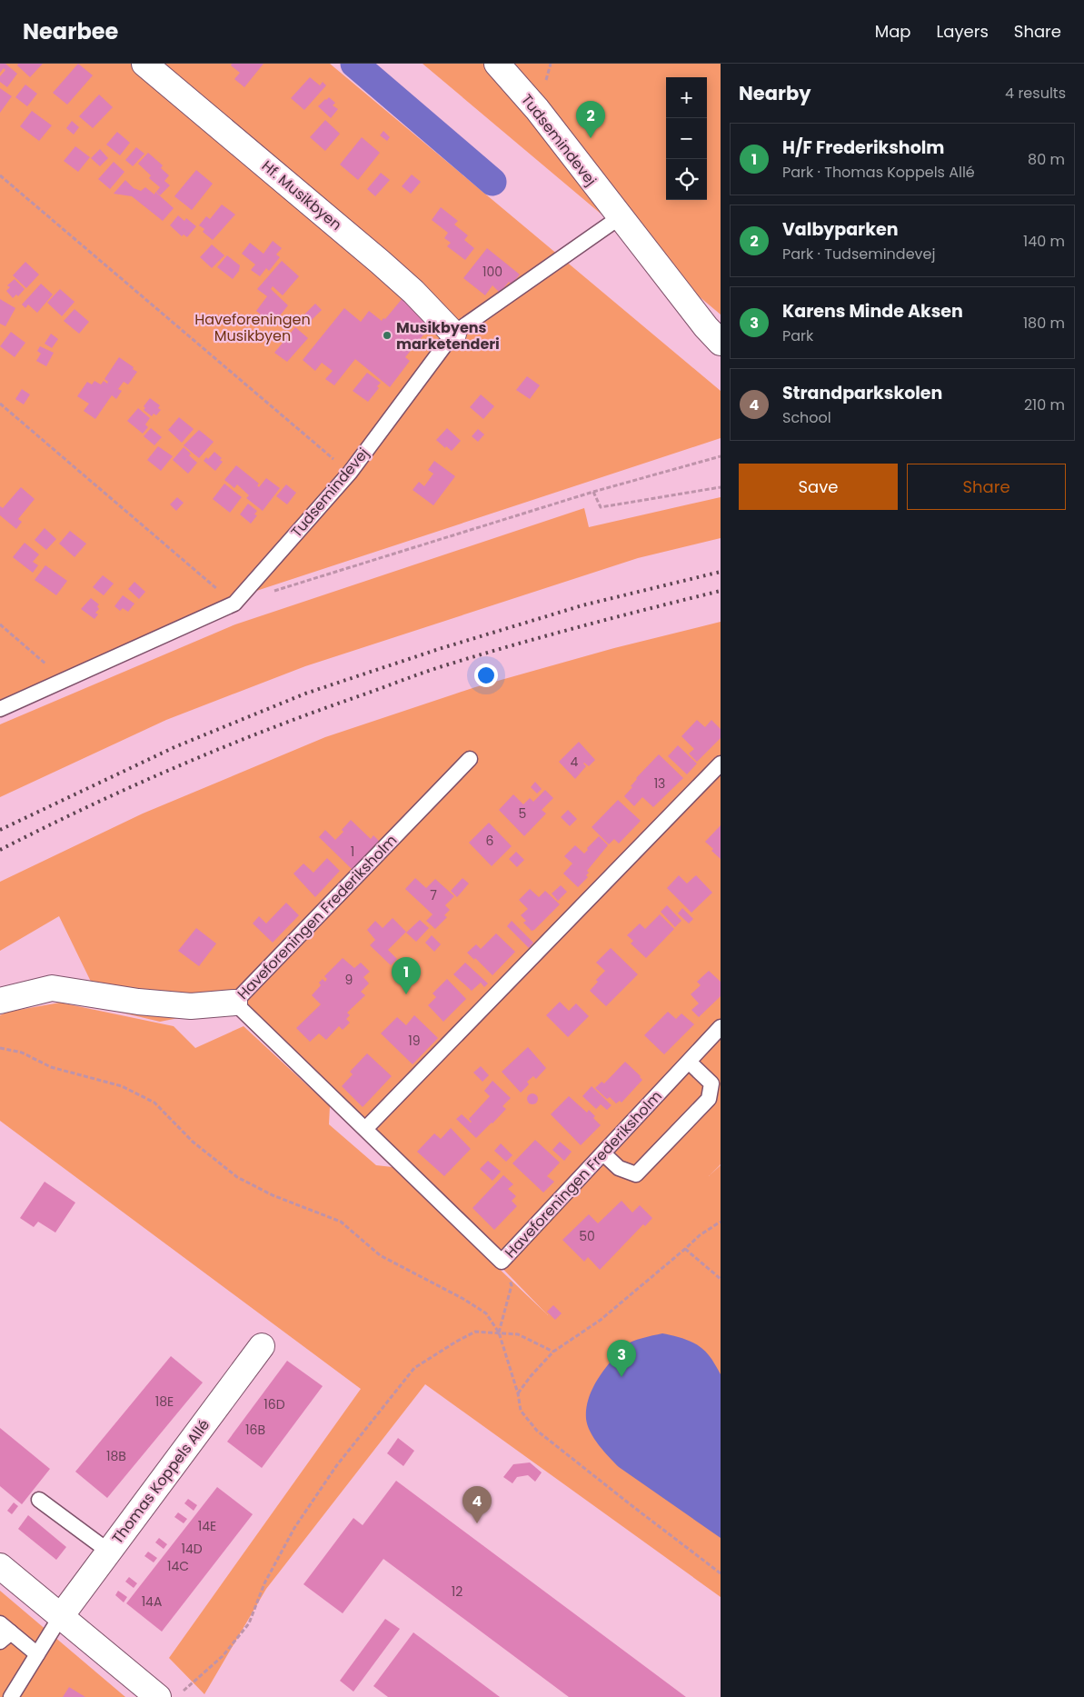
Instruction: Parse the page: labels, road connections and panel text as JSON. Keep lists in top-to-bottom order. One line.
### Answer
{"streets":{"street":["Tudsemindevej","Hf. Musikbyen","Thomas Koppels Allé"],"lane":["Haveforeningen Frederiksholm"]},"crossings":[["Tudsemindevej","Hf. Musikbyen"]],"parks":["Haveforeningen Musikbyen"],"places":["Musikbyens marketenderi"],"house_numbers":["100","4","13","5","6","1","7","9","19","50","18E","16D","16B","18B","14E","14D","14C","12","14A"],"page":{"header":"Nearbee","nav":["Map","Layers","Share"],"heading":["Nearby","4 results"],"map_buttons":["+","−"],"pins":["2","1","3","4"],"list":[{"mark":"1","name":"H/F Frederiksholm","note":"Park · Thomas Koppels Allé","value":"80 m"},{"mark":"2","name":"Valbyparken","note":"Park · Tudsemindevej","value":"140 m"},{"mark":"3","name":"Karens Minde Aksen","note":"Park","value":"180 m"},{"mark":"4","name":"Strandparkskolen","note":"School","value":"210 m"}],"buttons":["Save","Share"]}}
